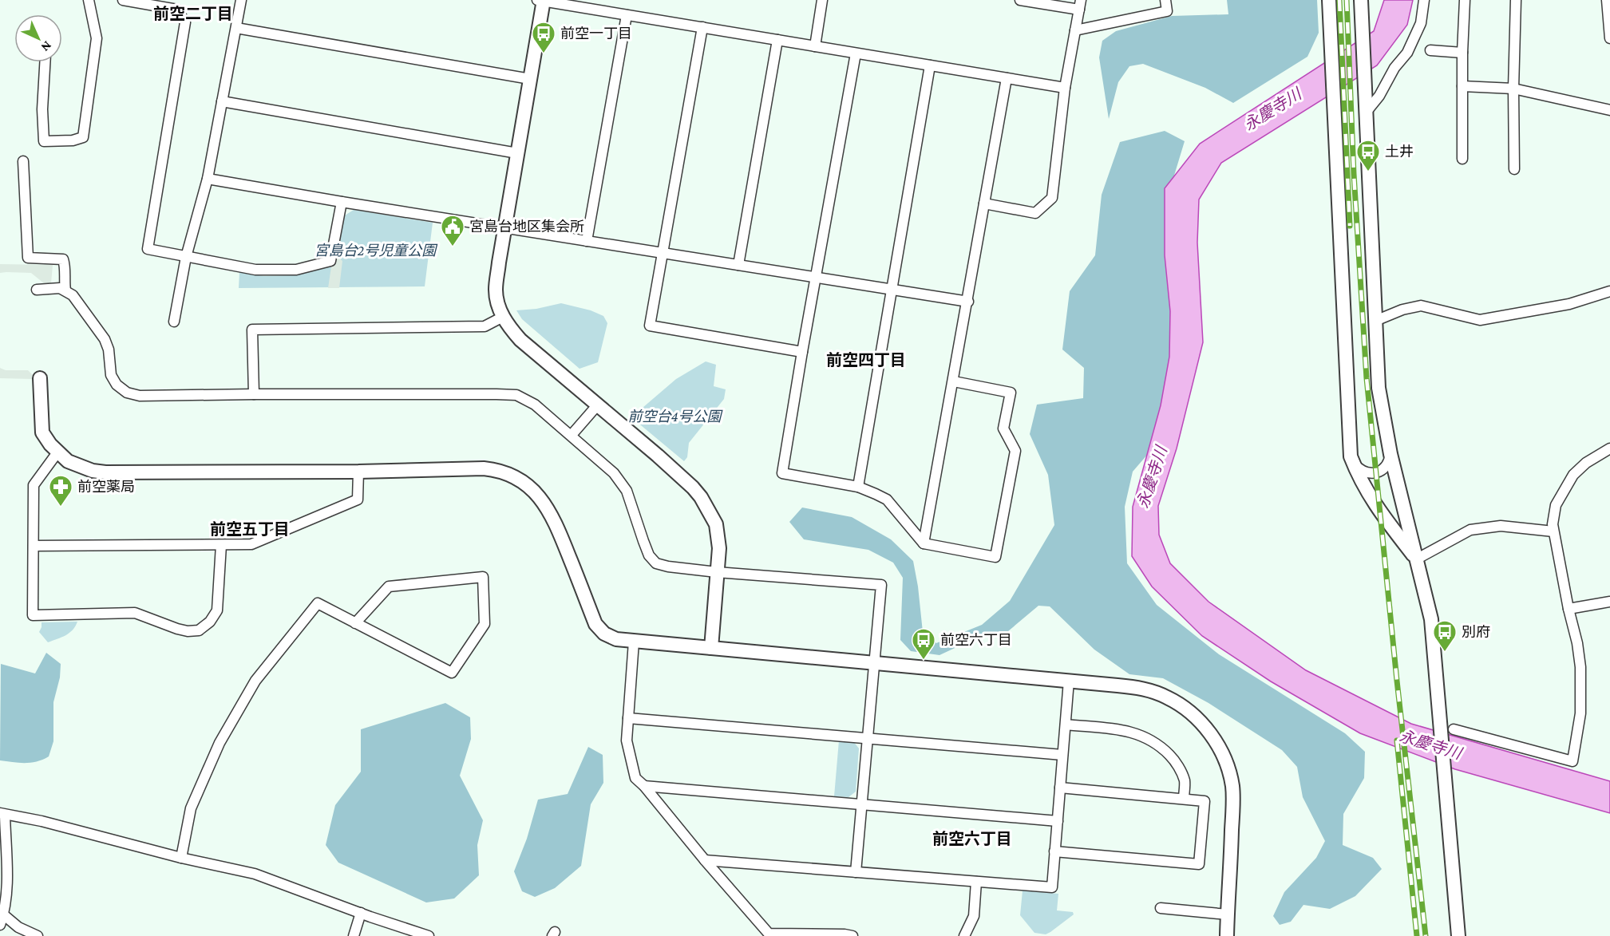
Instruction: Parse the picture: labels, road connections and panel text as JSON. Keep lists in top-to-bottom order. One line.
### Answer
{"districts":["前空二丁目","前空四丁目","前空五丁目","前空六丁目"],"water":["永慶寺川"],"parks":["宮島台2号児童公園","前空台4号公園"],"places":{"bus stop":["前空一丁目","土井","別府","前空六丁目"],"public building":["宮島台地区集会所"],"pharmacy":["前空薬局"]},"north":"bottom right"}
